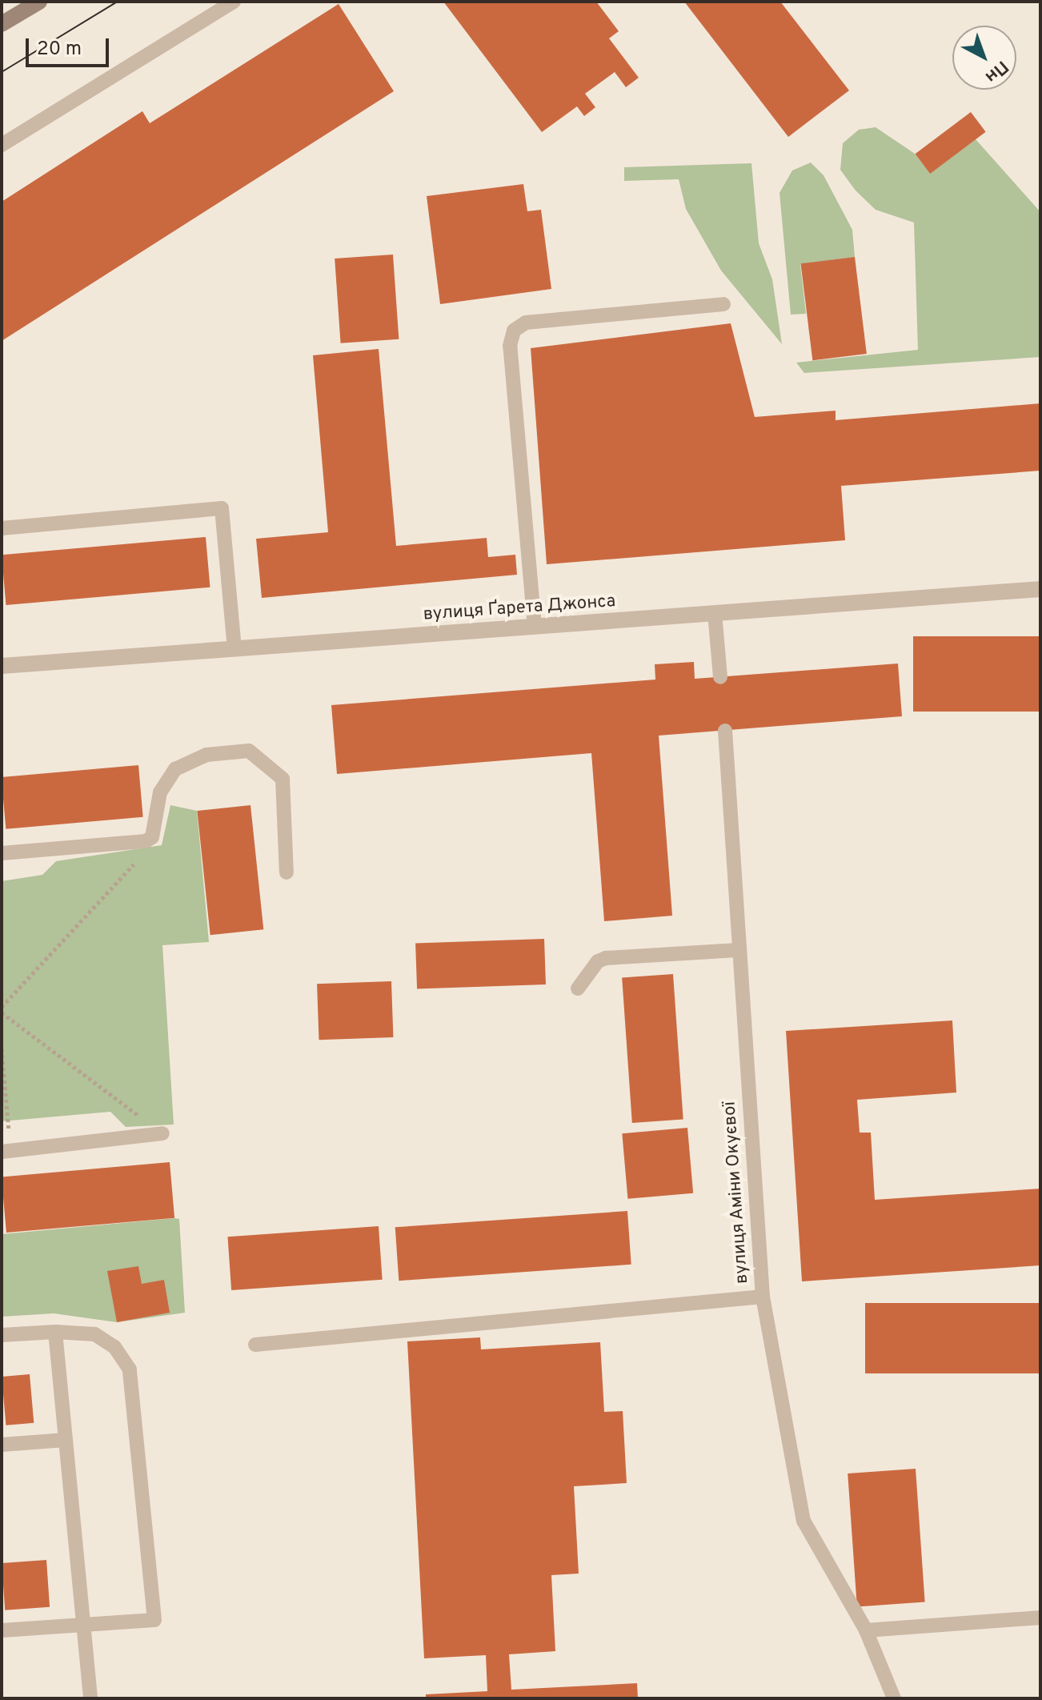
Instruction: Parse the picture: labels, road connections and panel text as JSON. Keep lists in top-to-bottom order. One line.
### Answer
{"streets":{"street":["вулиця Ґарета Джонса"],"lane":["вулиця Аміни Окуєвої"]},"scale_bar":"20 m","north":"bottom right"}
